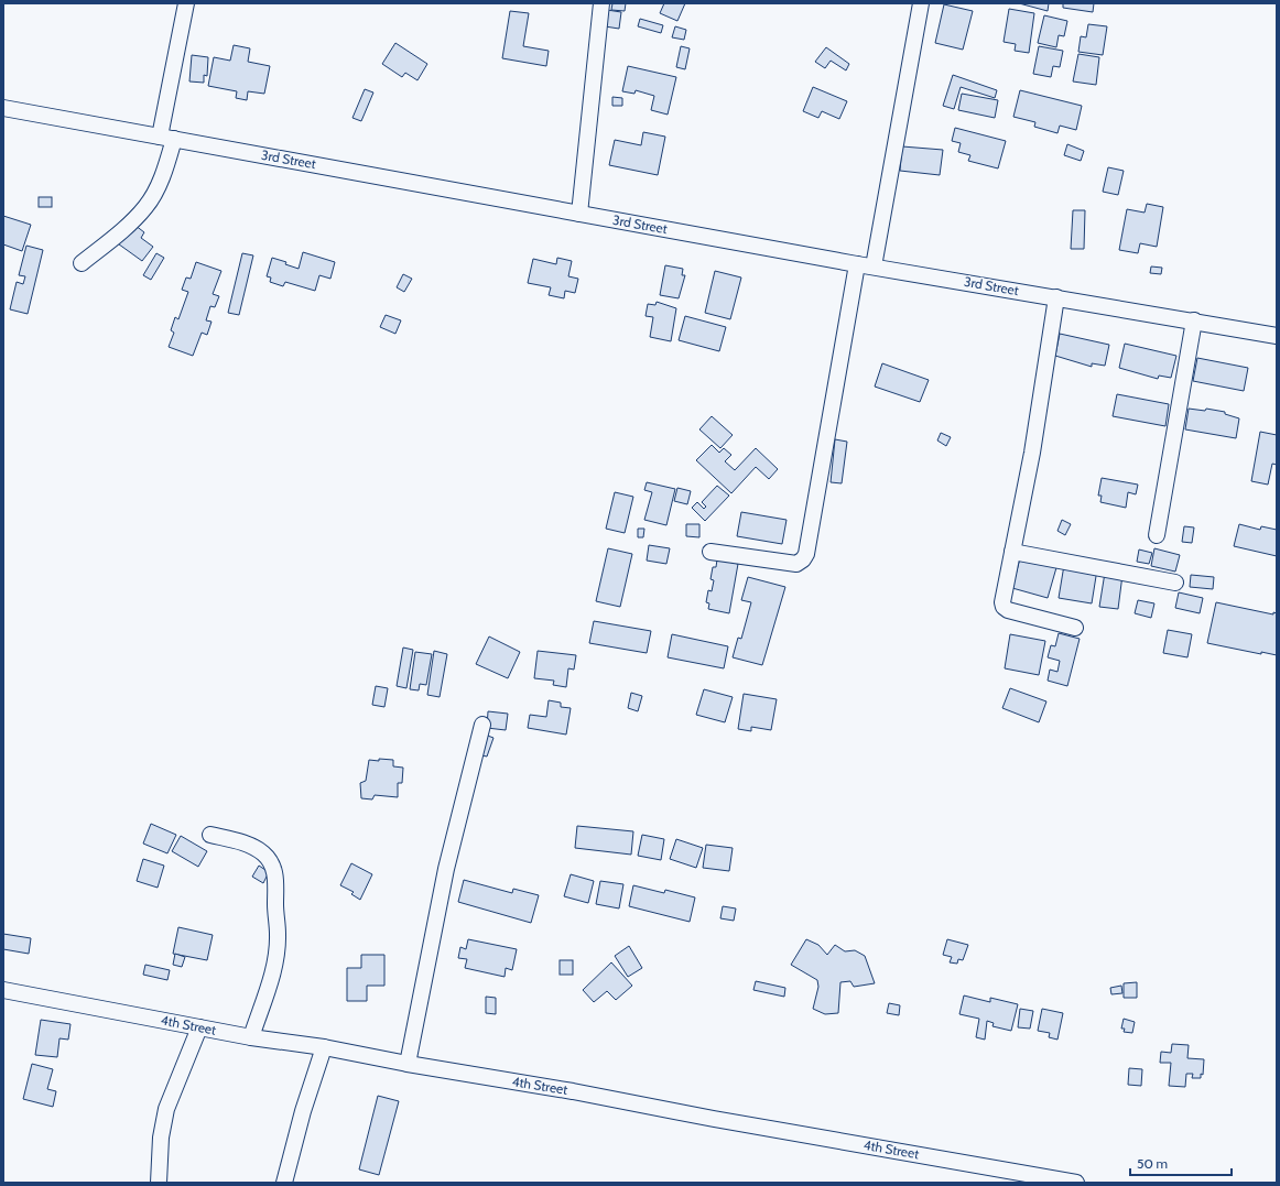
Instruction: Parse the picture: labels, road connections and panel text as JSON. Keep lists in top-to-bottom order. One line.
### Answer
{"streets":{"street":["3rd Street","4th Street"]},"scale_bar":"50 m"}
